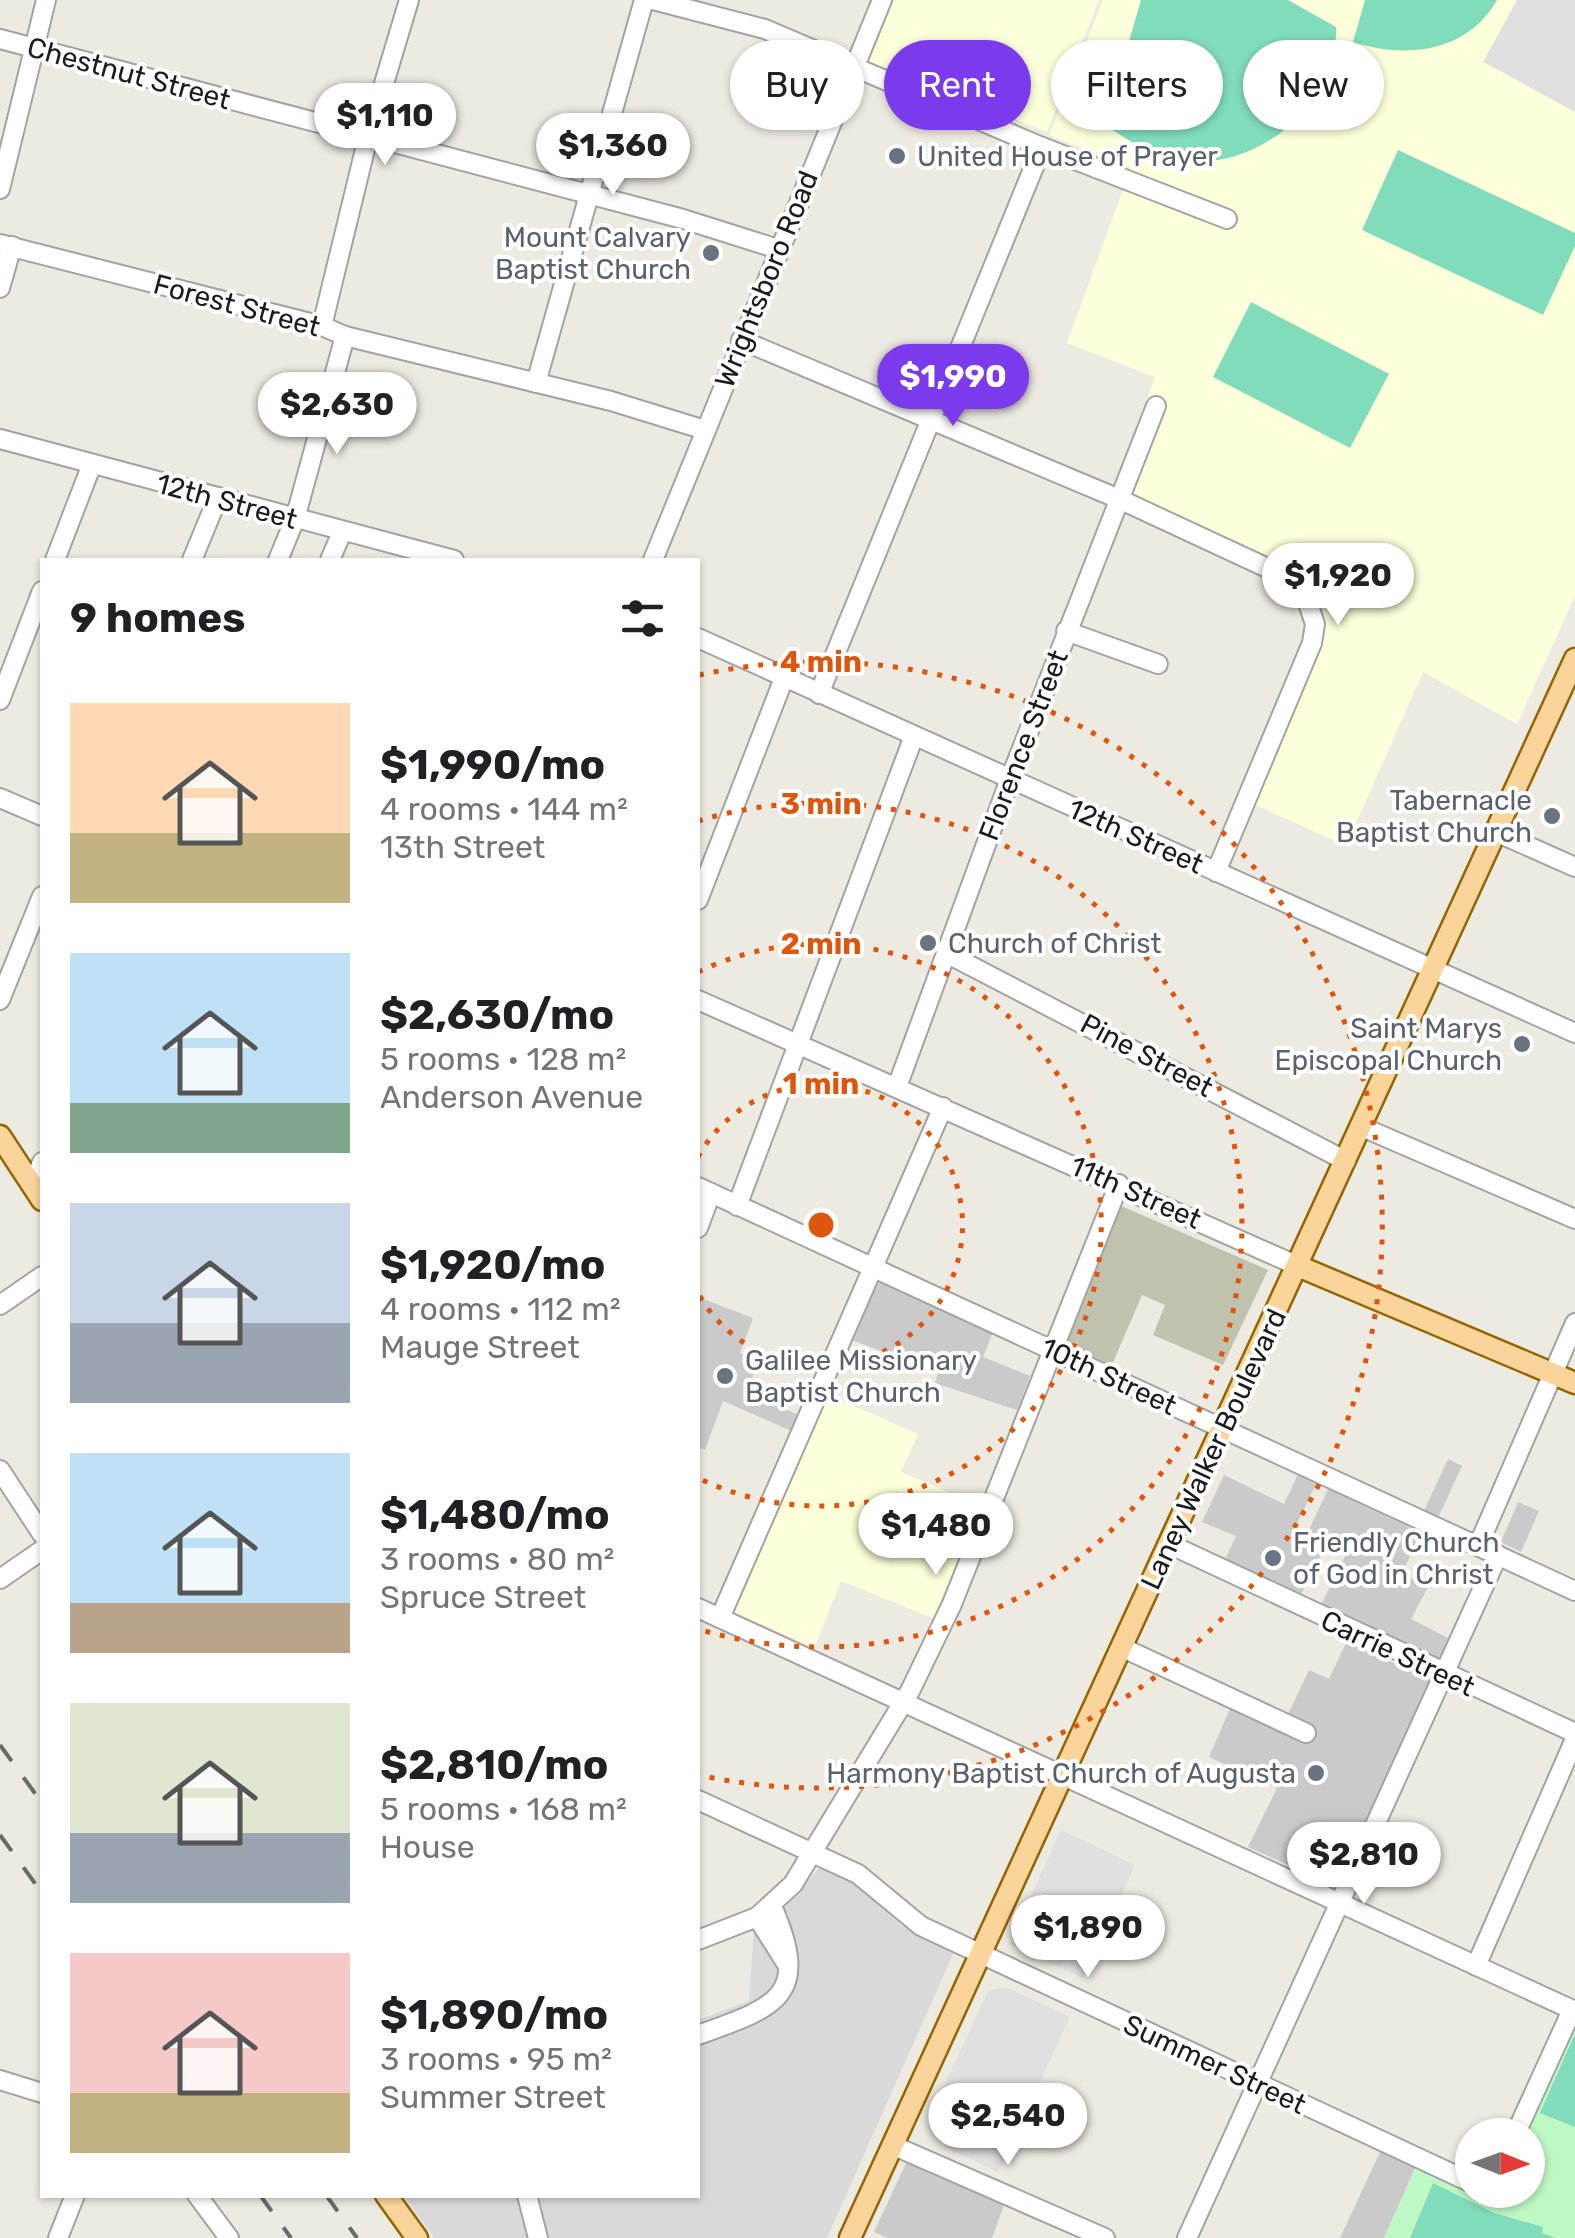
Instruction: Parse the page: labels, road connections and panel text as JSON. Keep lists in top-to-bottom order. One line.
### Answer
{"streets":{"main road":["11th Street","Laney Walker Boulevard"],"street":["Chestnut Street","Wrightsboro Road","Forest Street","12th Street","Florence Street","Pine Street","10th Street","Carrie Street","Summer Street"]},"crossings":[["Chestnut Street","Wrightsboro Road"],["Wrightsboro Road","Forest Street"],["12th Street","Florence Street"],["12th Street","Laney Walker Boulevard"],["Florence Street","Pine Street"],["Florence Street","11th Street"],["Pine Street","Laney Walker Boulevard"],["11th Street","Laney Walker Boulevard"],["10th Street","Laney Walker Boulevard"],["Laney Walker Boulevard","Carrie Street"],["Laney Walker Boulevard","Summer Street"]],"places":["United House of Prayer","Mount Calvary Baptist Church","Tabernacle Baptist Church","Church of Christ","Saint Marys Episcopal Church","Galilee Missionary Baptist Church","Friendly Church of God in Christ","Harmony Baptist Church of Augusta"],"north":"right","page":{"chip":["Buy","Rent","Filters","New"],"price":["$1,110","$1,360","$1,990","$2,630","$1,920","$1,480","$2,810","$1,890","$2,540"],"heading":"9 homes","list":[{"name":"$1,990/mo","note":"4 rooms · 144 m² · 13th Street"},{"name":"$2,630/mo","note":"5 rooms · 128 m² · Anderson Avenue"},{"name":"$1,920/mo","note":"4 rooms · 112 m² · Mauge Street"},{"name":"$1,480/mo","note":"3 rooms · 80 m² · Spruce Street"},{"name":"$2,810/mo","note":"5 rooms · 168 m² · House"},{"name":"$1,890/mo","note":"3 rooms · 95 m² · Summer Street"}]},"rings":["4 min","3 min","2 min","1 min"]}
